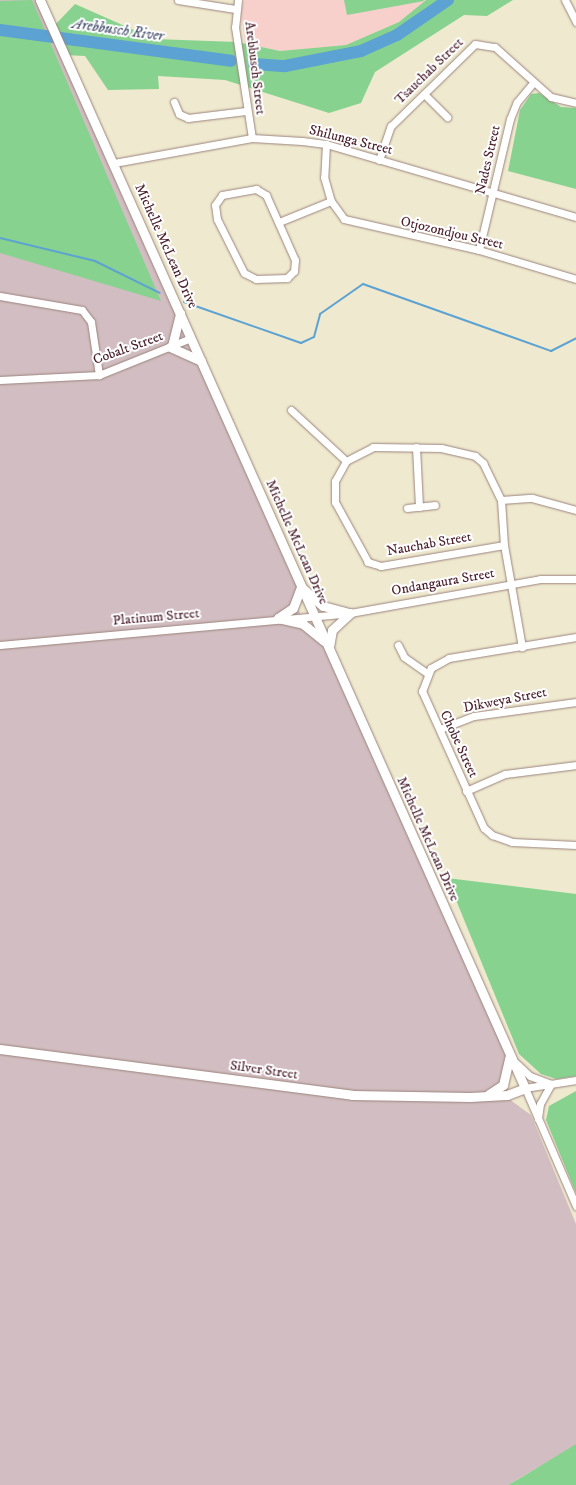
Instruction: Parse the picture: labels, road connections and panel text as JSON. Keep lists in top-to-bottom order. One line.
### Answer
{"streets":{"street":["Arebbusch Street","Tsauchab Street","Shilunga Street","Nades Street","Otjozondjou Street","Michelle McLean Drive","Cobalt Street","Nauchab Street","Ondangaura Street","Platinum Street","Dikweya Street","Chobe Street","Silver Street"]},"crossings":[["Arebbusch Street","Shilunga Street"],["Tsauchab Street","Shilunga Street"],["Tsauchab Street","Nades Street"],["Shilunga Street","Nades Street"],["Shilunga Street","Michelle McLean Drive"],["Nades Street","Otjozondjou Street"],["Michelle McLean Drive","Cobalt Street"],["Michelle McLean Drive","Ondangaura Street"],["Michelle McLean Drive","Platinum Street"],["Michelle McLean Drive","Silver Street"],["Ondangaura Street","Platinum Street"],["Dikweya Street","Chobe Street"]],"water":["Arebbusch River"]}
